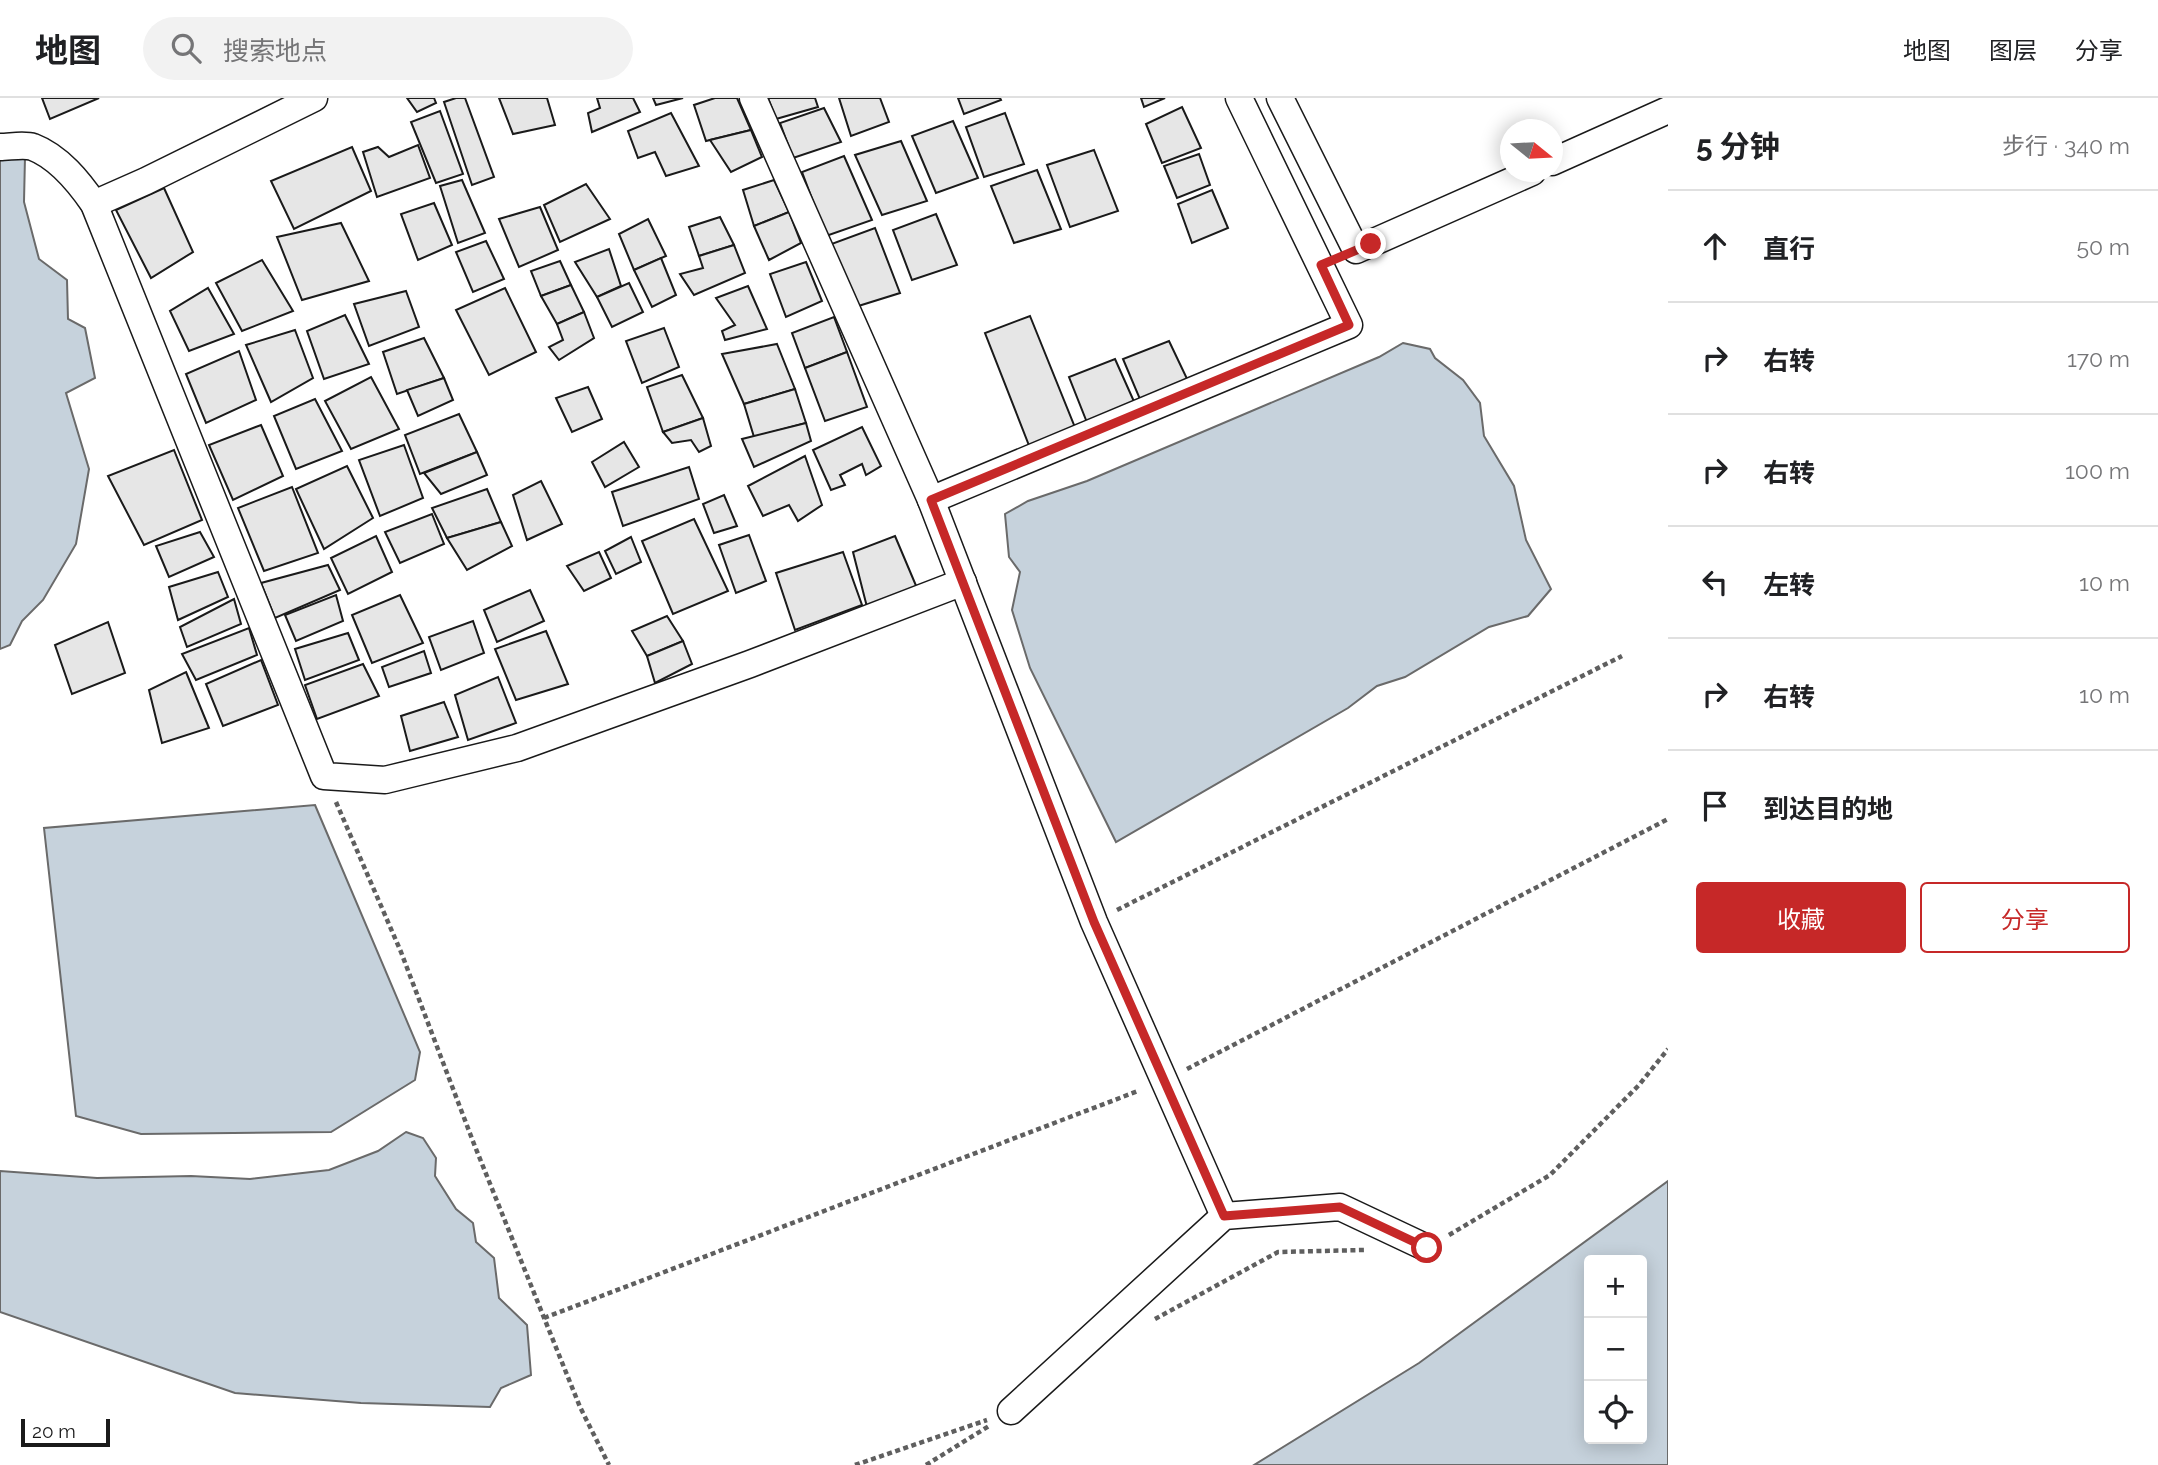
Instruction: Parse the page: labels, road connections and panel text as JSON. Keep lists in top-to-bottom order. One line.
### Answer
{"scale_bar":"20 m","north":"right","page":{"header":"地图","search":"搜索地点","nav":["地图","图层","分享"],"heading":["5 分钟","步行 · 340 m"],"list":[["直行","50 m"],["右转","170 m"],["右转","100 m"],["左转","10 m"],["右转","10 m"],"到达目的地"],"buttons":["收藏","分享"],"map_buttons":["+","−"],"scale":"20 m"}}
